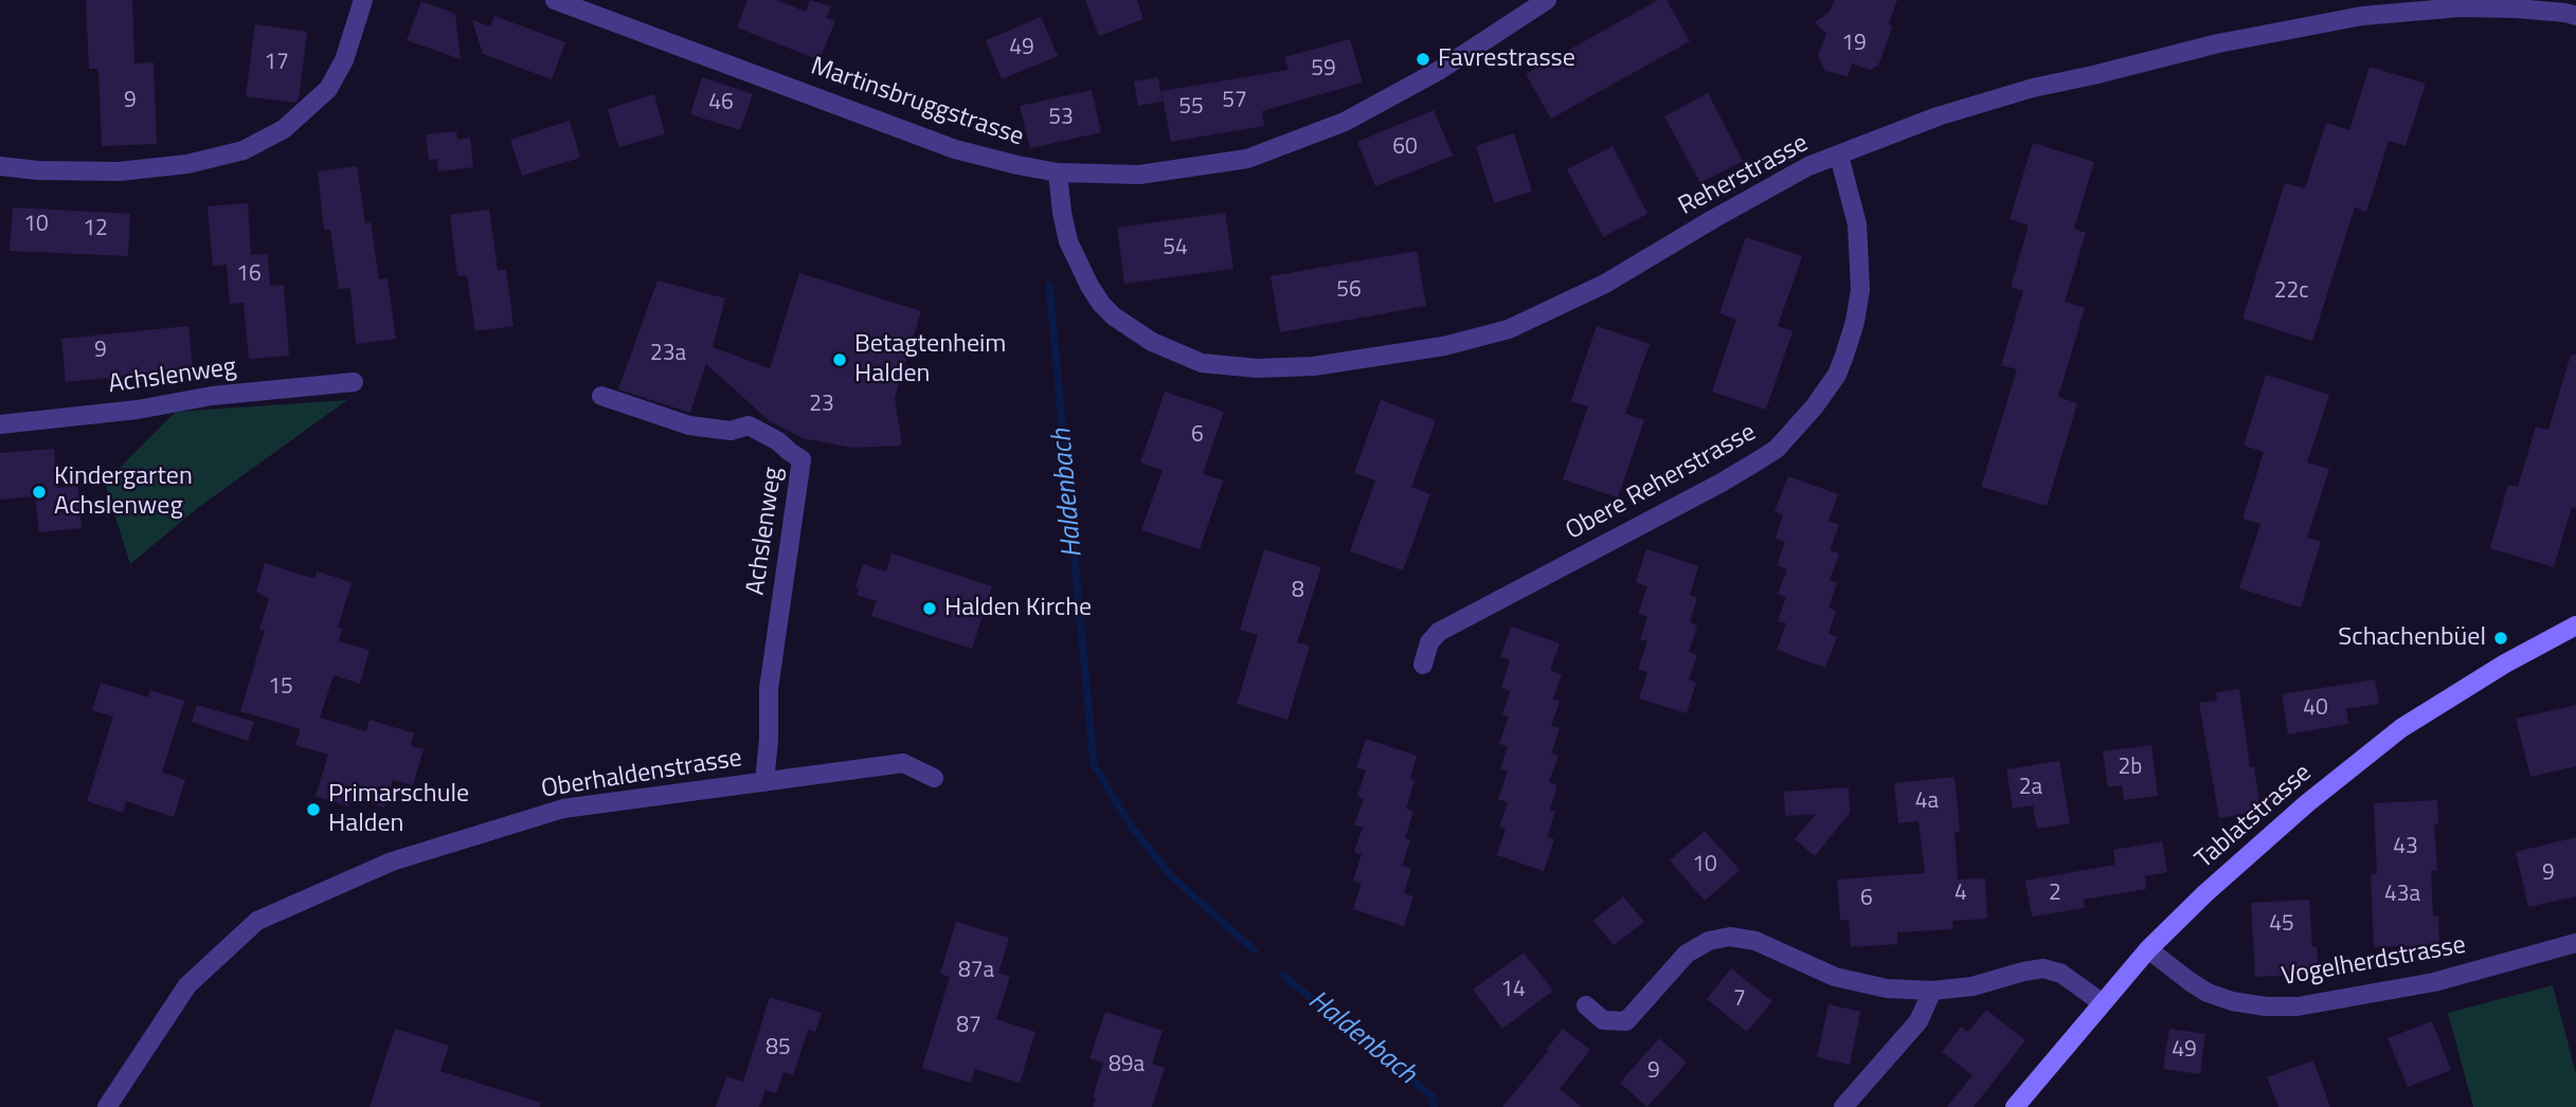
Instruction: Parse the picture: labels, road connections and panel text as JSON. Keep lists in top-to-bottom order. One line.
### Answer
{"streets":{"street":["Martinsbruggstrasse","Reherstrasse","Achslenweg","Obere Reherstrasse","Oberhaldenstrasse","Tablatstrasse","Vogelherdstrasse"]},"crossings":[["Martinsbruggstrasse","Reherstrasse"],["Reherstrasse","Obere Reherstrasse"],["Achslenweg","Oberhaldenstrasse"],["Tablatstrasse","Vogelherdstrasse"]],"water":["Haldenbach"],"places":["Favrestrasse","Betagtenheim Halden","Kindergarten Achslenweg","Halden Kirche","Schachenbüel","Primarschule Halden"],"house_numbers":["19","49","17","59","9","57","46","55","53","60","10","12","54","16","56","22c","9","23a","23","6","8","15","40","2b","2a","4a","43","10","9","4","2","43a","6","45","87a","14","7","87","85","49","89a","9"]}
